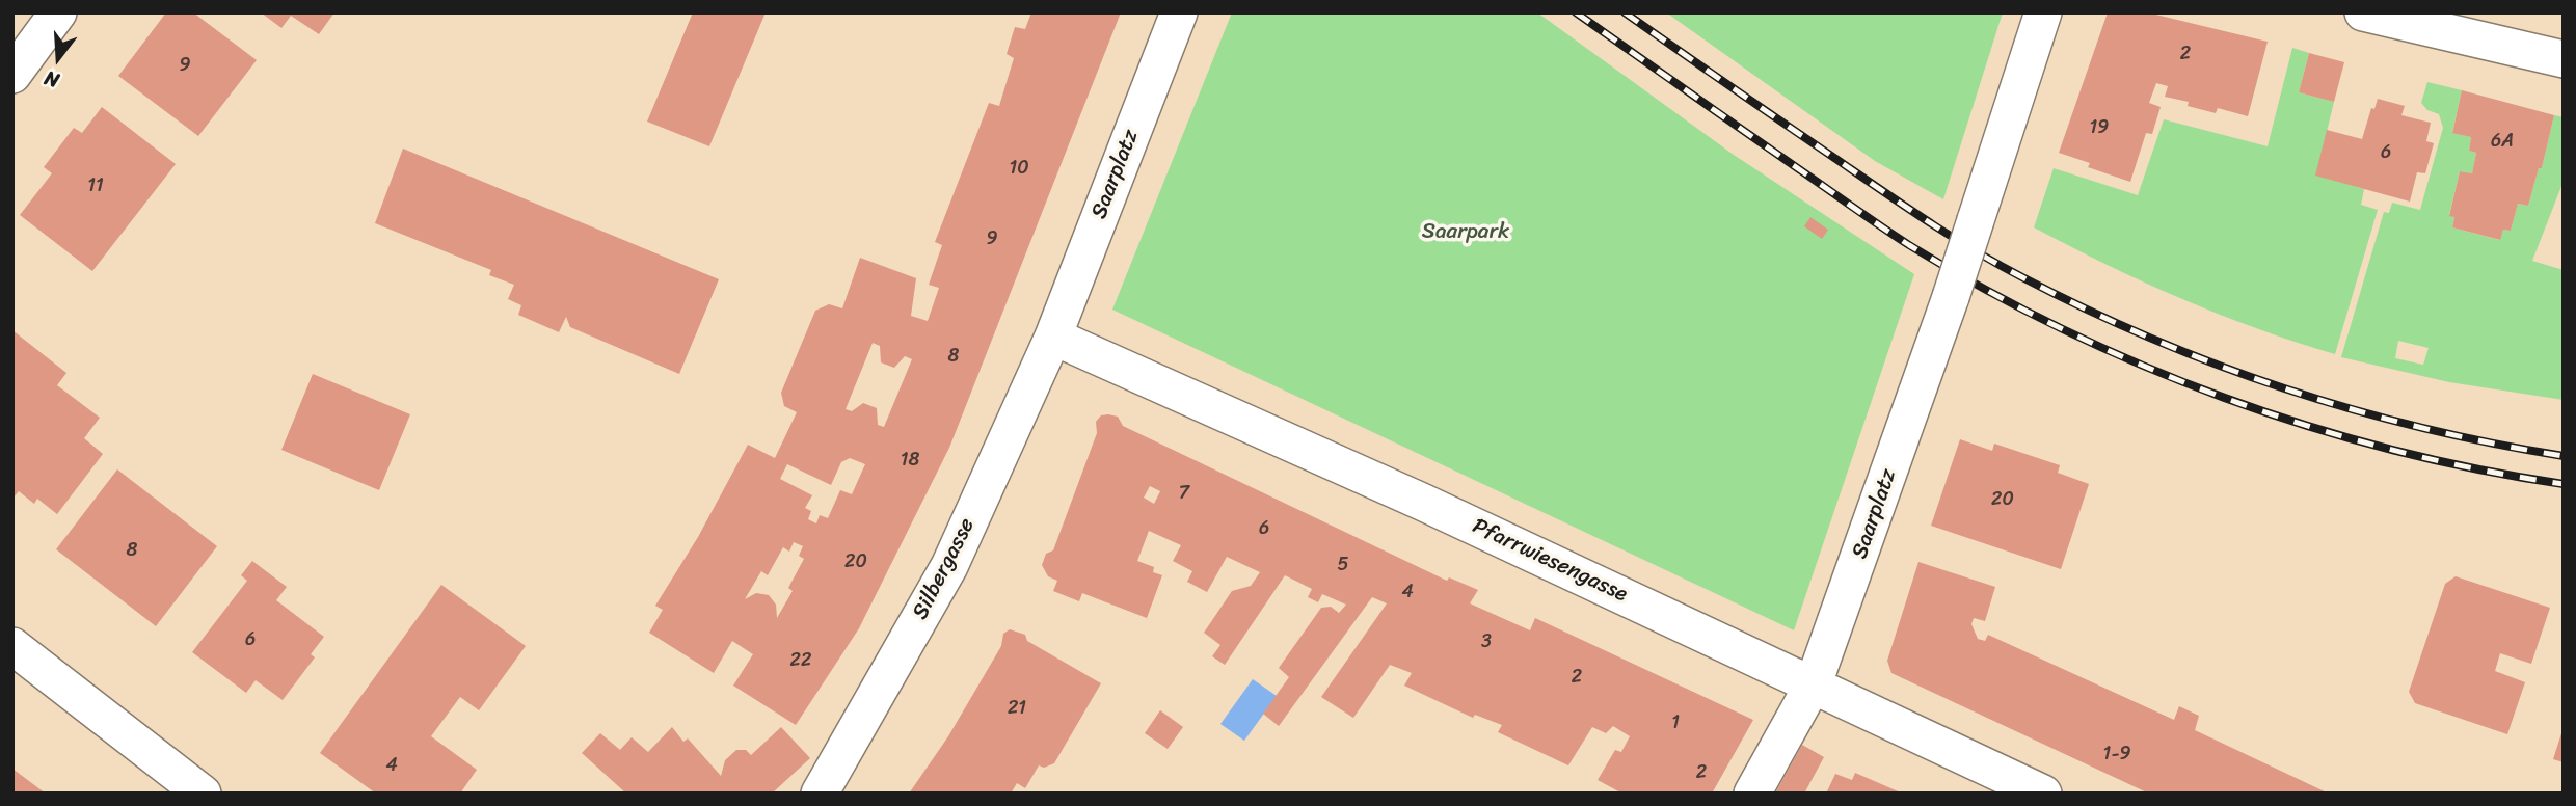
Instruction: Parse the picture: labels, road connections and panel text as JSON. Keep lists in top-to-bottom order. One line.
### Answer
{"streets":{"street":["Saarplatz","Pfarrwiesengasse","Silbergasse"]},"crossings":[["Saarplatz","Pfarrwiesengasse"],["Saarplatz","Silbergasse"],["Pfarrwiesengasse","Silbergasse"]],"parks":["Saarpark"],"house_numbers":["2","9","19","6A","6","10","11","9","8","18","7","20","6","8","20","5","4","6","3","22","2","21","1","1-9","4","2"],"north":"bottom"}
